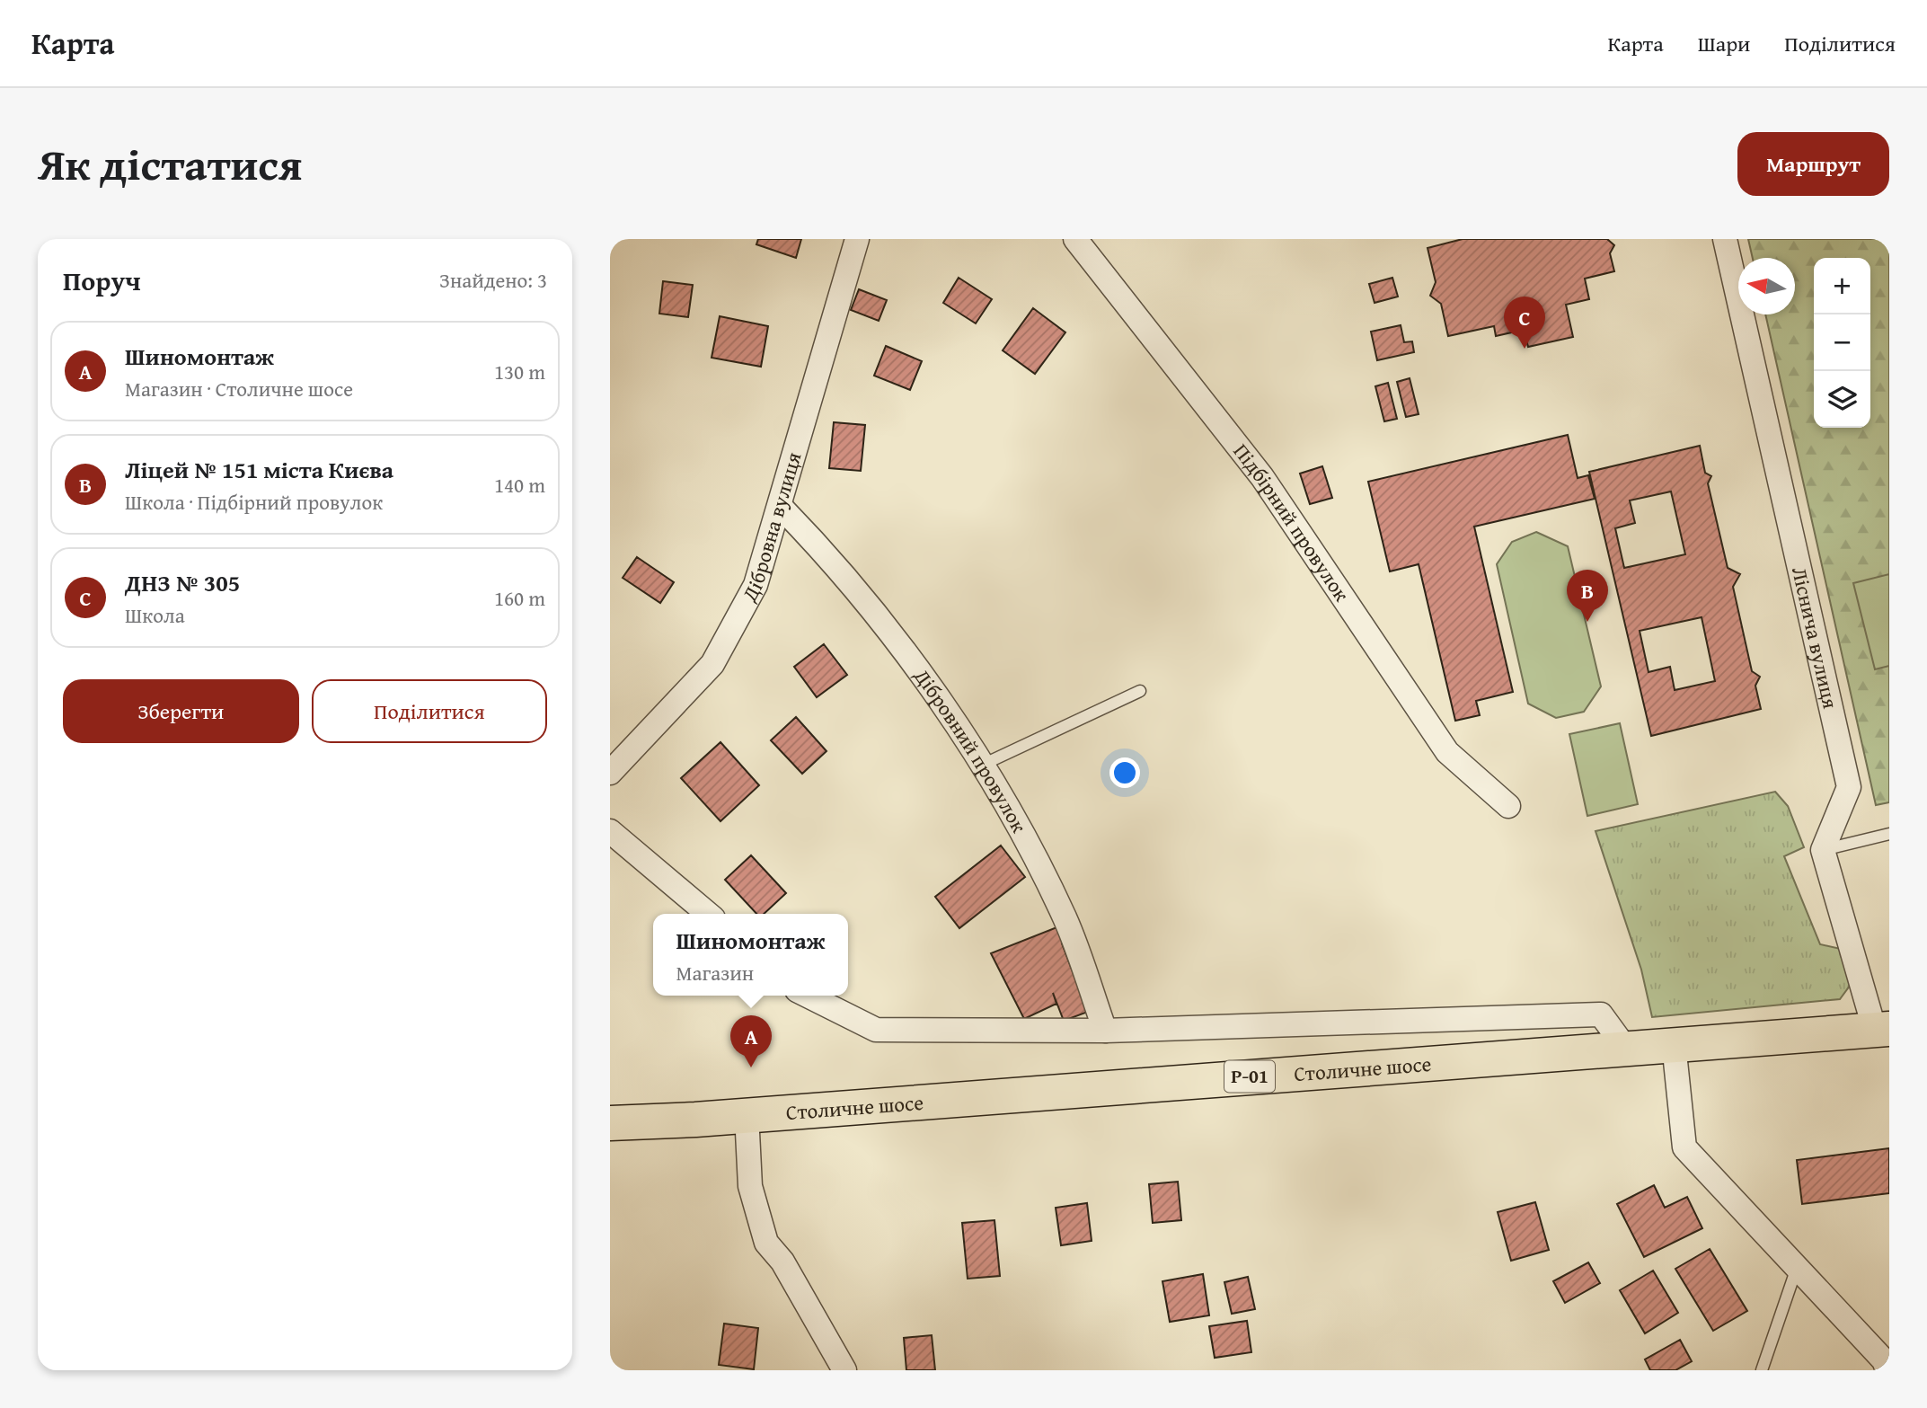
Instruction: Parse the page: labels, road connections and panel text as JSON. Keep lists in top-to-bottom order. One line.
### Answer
{"streets":{"main road":["Столичне шосе","Р-01"],"street":["Підбірний провулок","Дібровна вулиця","Ліснича вулиця","Дібровний провулок"]},"crossings":[["Дібровна вулиця","Дібровний провулок"]],"north":"left","page":{"header":"Карта","nav":["Карта","Шари","Поділитися"],"title":"Як дістатися","buttons":["Маршрут",["Зберегти","Поділитися"]],"heading":["Поруч","Знайдено: 3"],"map_buttons":["+","−"],"pins":["C","B","A"],"list":[{"mark":"A","name":"Шиномонтаж","note":"Магазин · Столичне шосе","value":"130 m"},{"mark":"B","name":"Ліцей № 151 міста Києва","note":"Школа · Підбірний провулок","value":"140 m"},{"mark":"C","name":"ДНЗ № 305","note":"Школа","value":"160 m"}],"popup":["Шиномонтаж","Магазин"]}}
